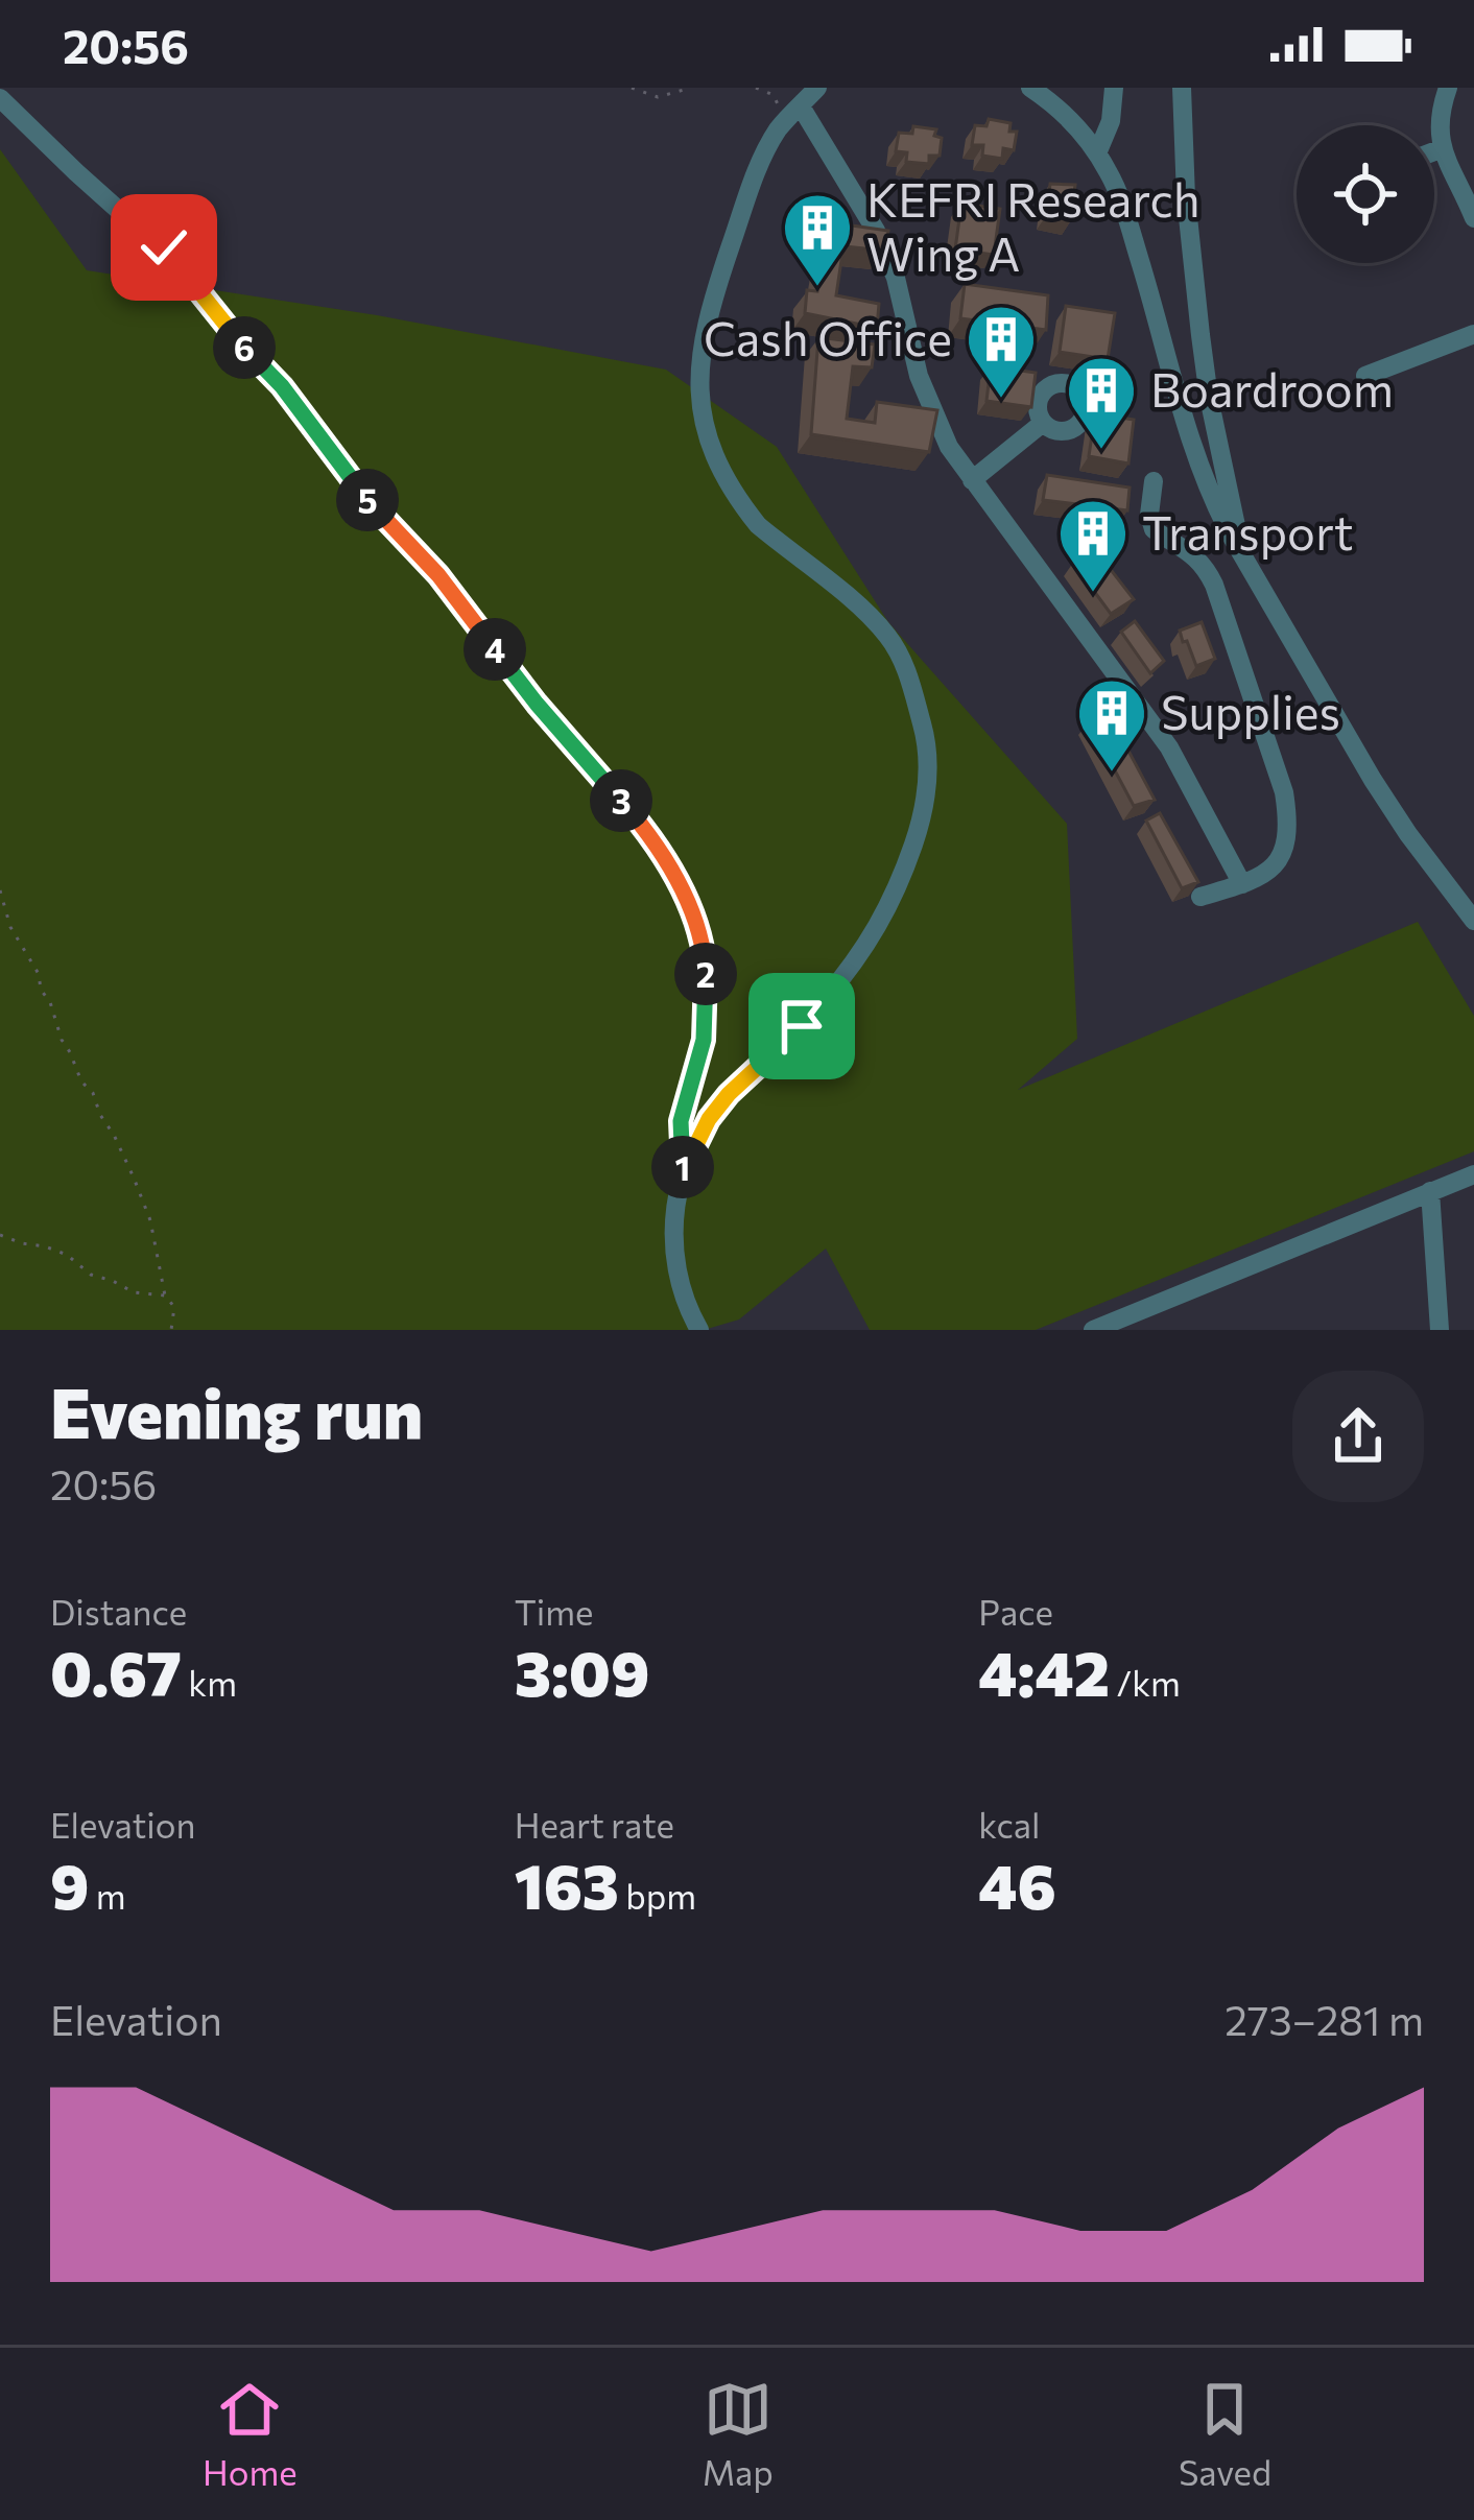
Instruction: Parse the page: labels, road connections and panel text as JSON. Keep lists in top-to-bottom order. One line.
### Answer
{"places":{"building":["KEFRI Research Wing A","Cash Office","Boardroom","Transport","Supplies"]},"page":{"status":"20:56","pins":["6","5","4","3","2","1"],"heading":["Evening run","20:56"],"stats":[["Distance","0.67 km"],["Time","3:09"],["Pace","4:42 /km"],["Elevation","9 m"],["Heart rate","163 bpm"],["kcal","46"]],"chart":["Elevation","273–281 m"],"tabs":["Home","Map","Saved"]}}
